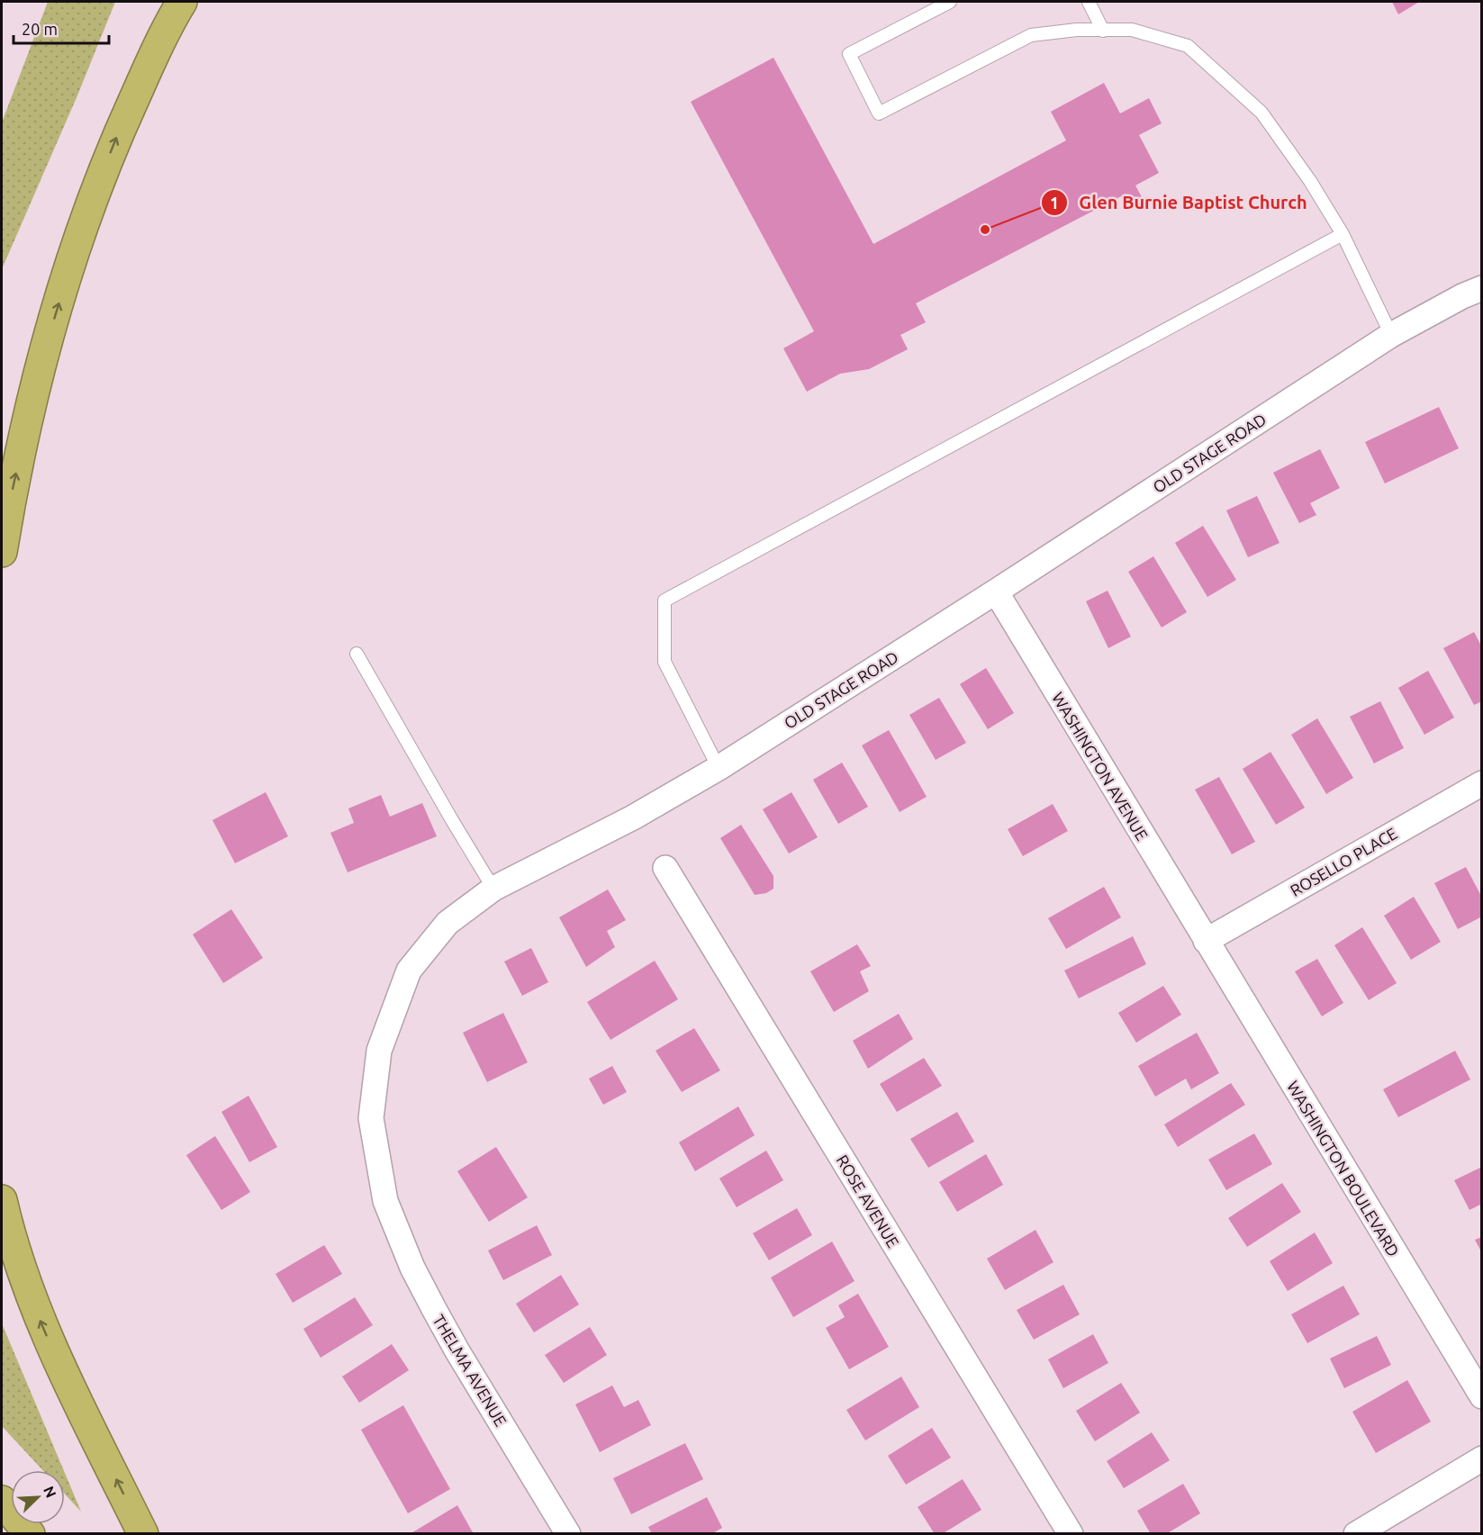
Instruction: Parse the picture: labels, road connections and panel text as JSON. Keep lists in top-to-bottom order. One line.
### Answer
{"streets":{"street":["OLD STAGE ROAD","WASHINGTON AVENUE","ROSELLO PLACE","WASHINGTON BOULEVARD","ROSE AVENUE","THELMA AVENUE"]},"crossings":[["OLD STAGE ROAD","WASHINGTON AVENUE"],["OLD STAGE ROAD","THELMA AVENUE"],["WASHINGTON AVENUE","ROSELLO PLACE"],["WASHINGTON AVENUE","WASHINGTON BOULEVARD"],["ROSELLO PLACE","WASHINGTON BOULEVARD"]],"places":["Glen Burnie Baptist Church"],"scale_bar":"20 m","north":"top right"}
